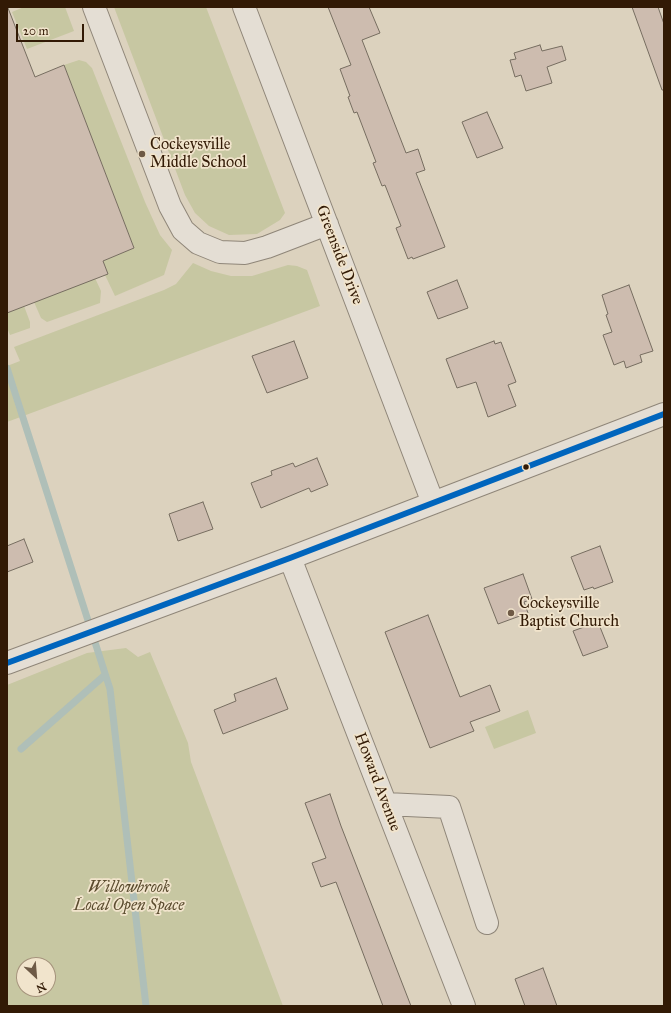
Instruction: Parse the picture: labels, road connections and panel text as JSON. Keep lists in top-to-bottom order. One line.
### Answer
{"streets":{"street":["Greenside Drive","Howard Avenue"]},"parks":["Willowbrook Local Open Space"],"places":["Cockeysville Middle School","Cockeysville Baptist Church"],"scale_bar":"20 m","north":"bottom right"}
